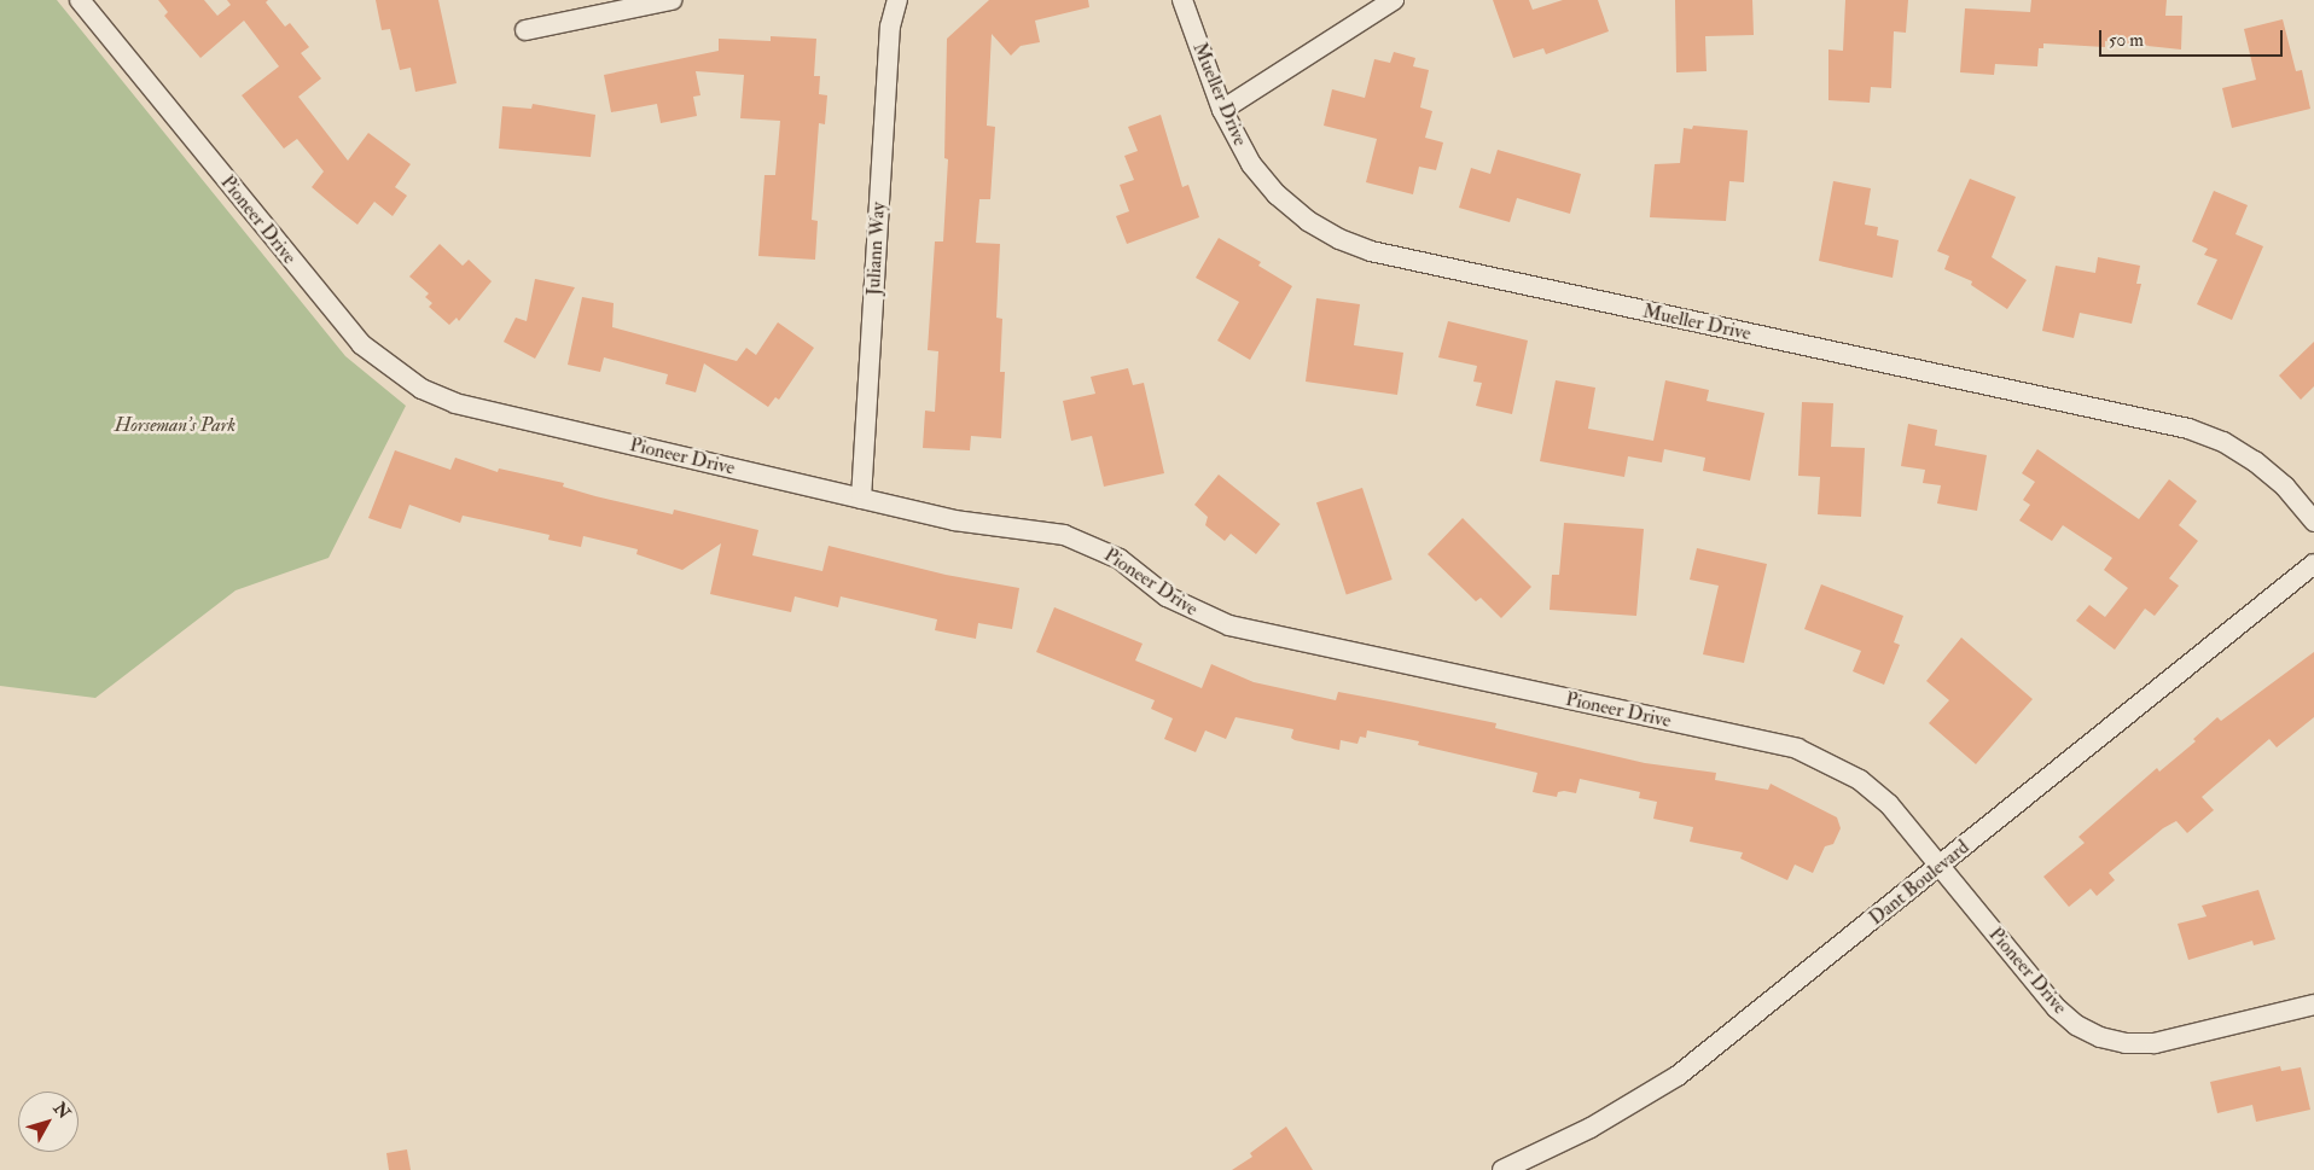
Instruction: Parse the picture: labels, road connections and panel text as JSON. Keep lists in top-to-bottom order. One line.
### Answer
{"streets":{"street":["Mueller Drive","Pioneer Drive","Juliann Way","Dant Boulevard"]},"crossings":[["Pioneer Drive","Juliann Way"],["Pioneer Drive","Dant Boulevard"]],"parks":["Horseman's Park"],"scale_bar":"50 m","north":"top right"}
